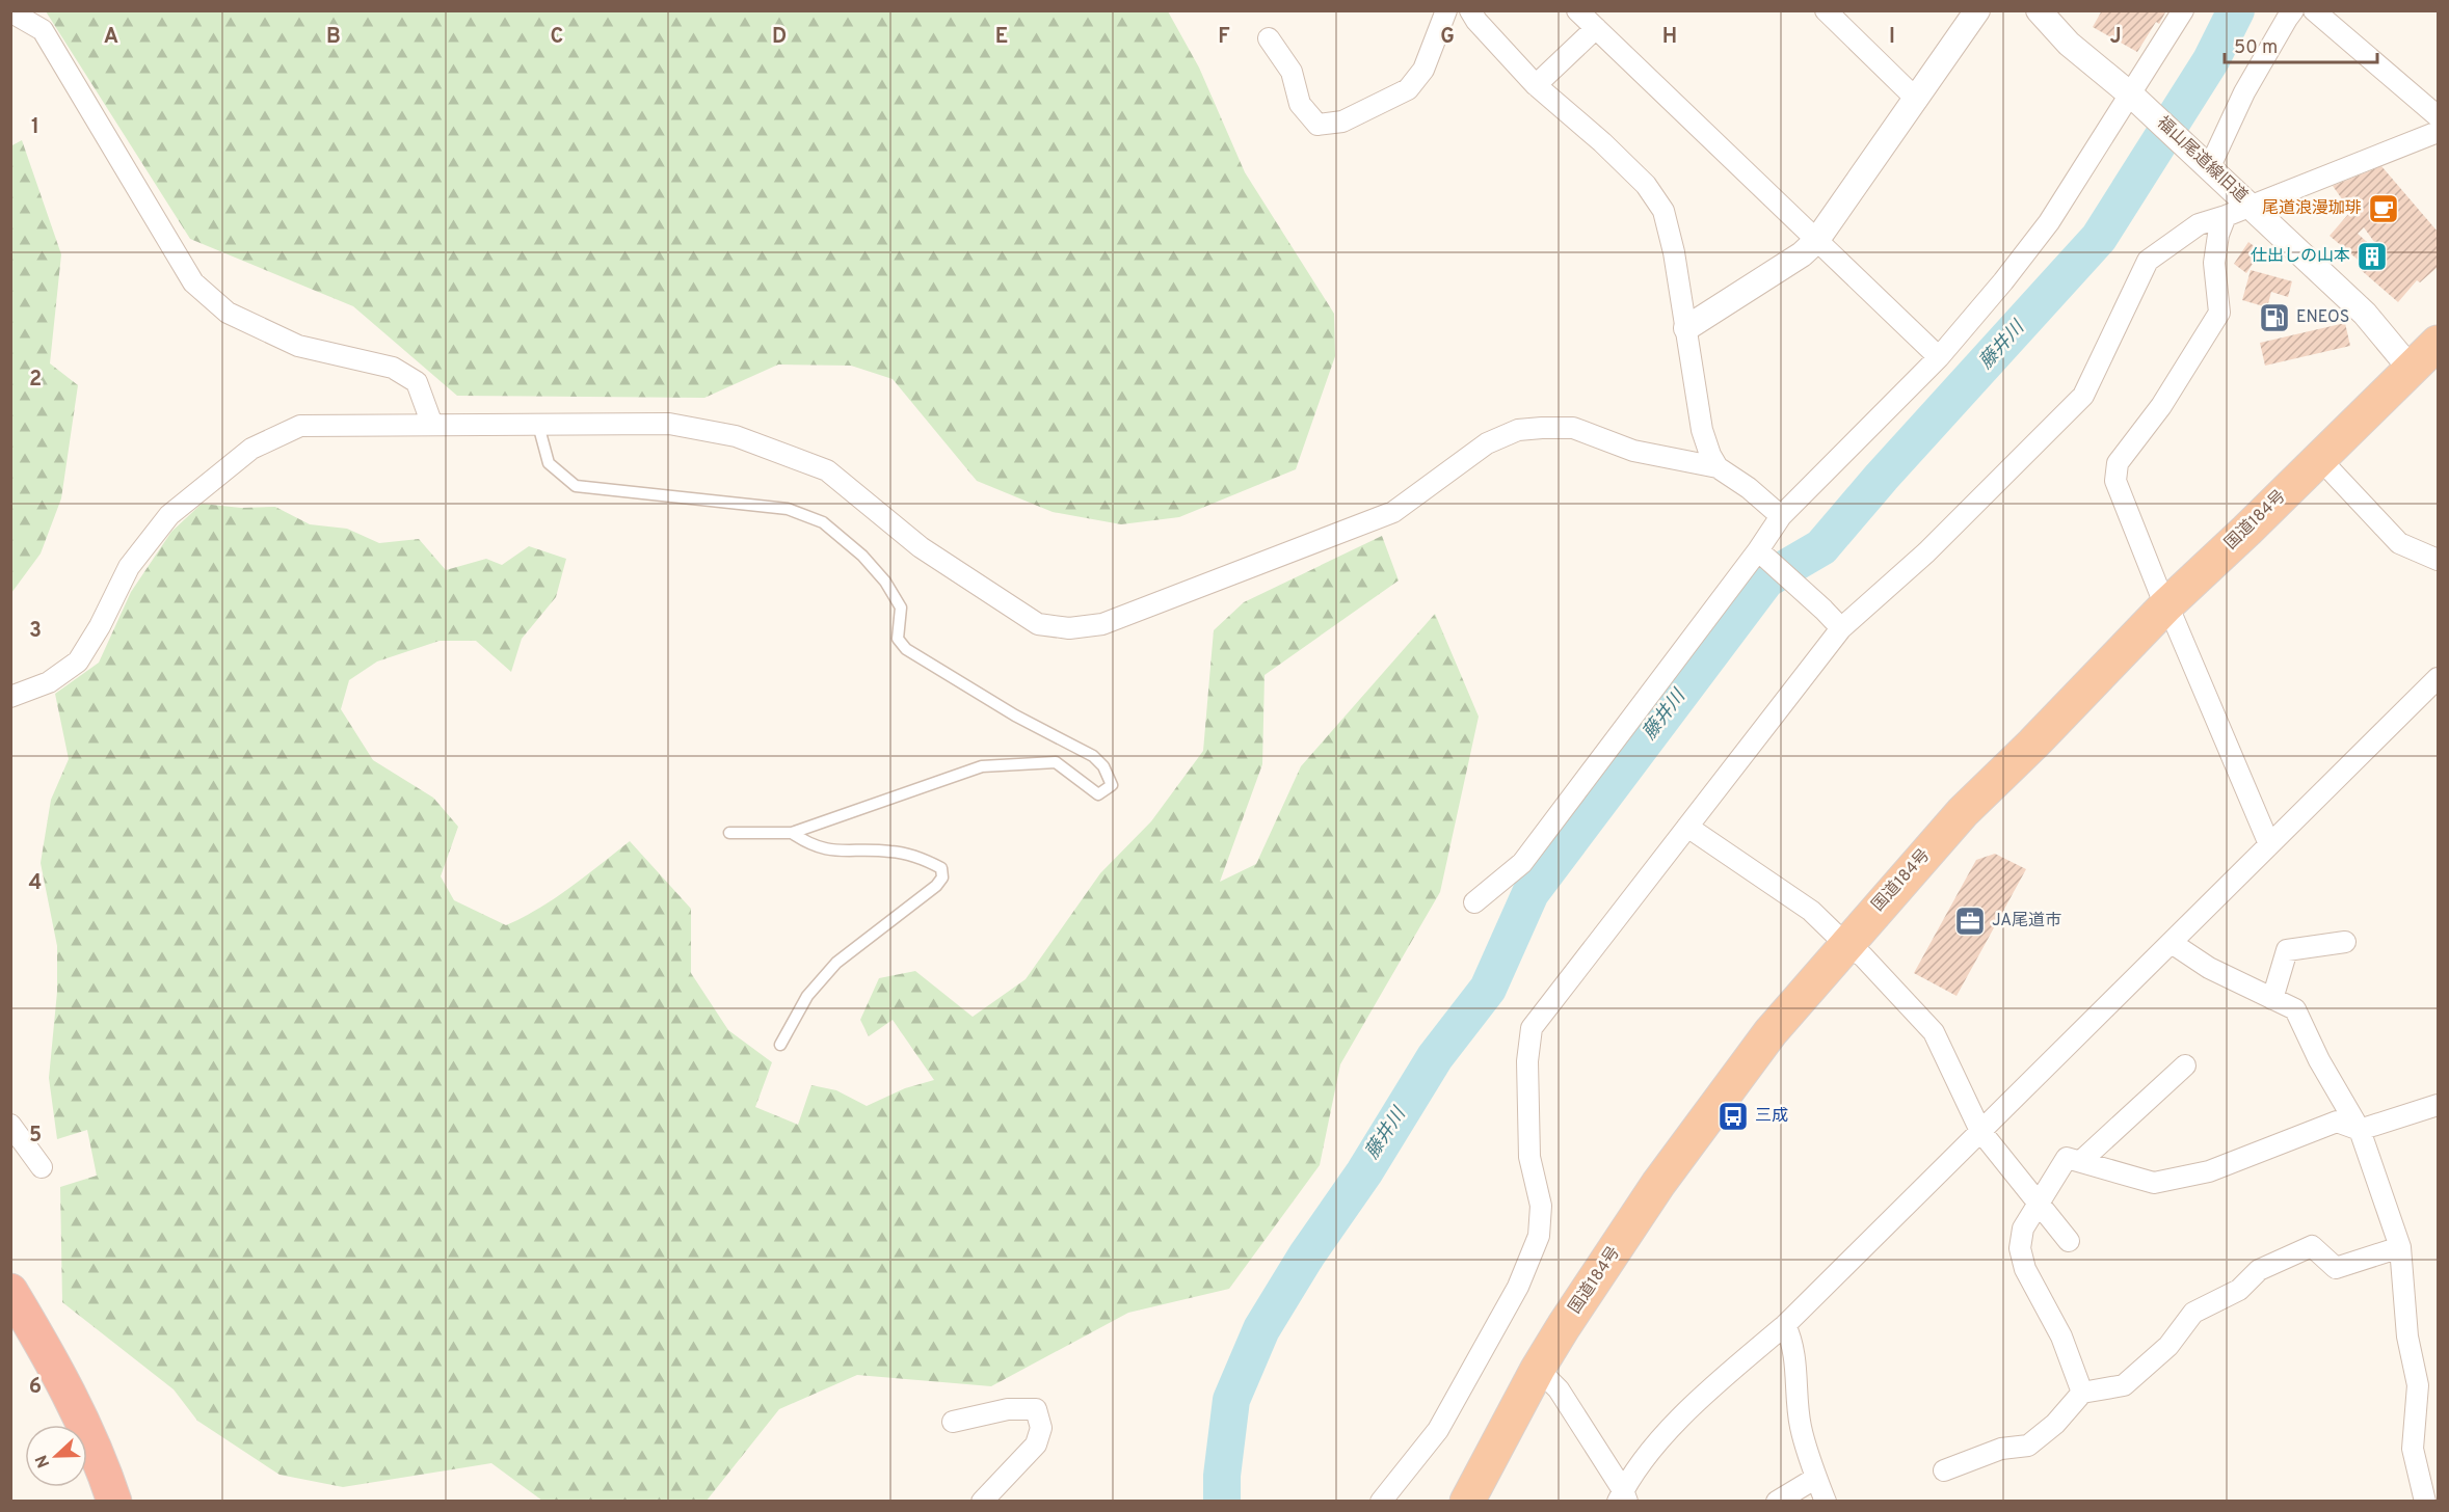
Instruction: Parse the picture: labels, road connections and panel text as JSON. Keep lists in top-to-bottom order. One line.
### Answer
{"streets":{"highway":["国道184号"],"street":["福山尾道線旧道"]},"crossings":[["福山尾道線旧道","国道184号"]],"water":["藤井川"],"places":{"cafe":["尾道浪漫珈琲"],"building":["仕出しの山本"],"fuel station":["ENEOS"],"office":["JA尾道市"],"bus stop":["三成"]},"scale_bar":"50 m","north":"left","grid":{"columns":["A","B","C","D","E","F","G","H","I","J"],"rows":["1","2","3","4","5","6"]}}
